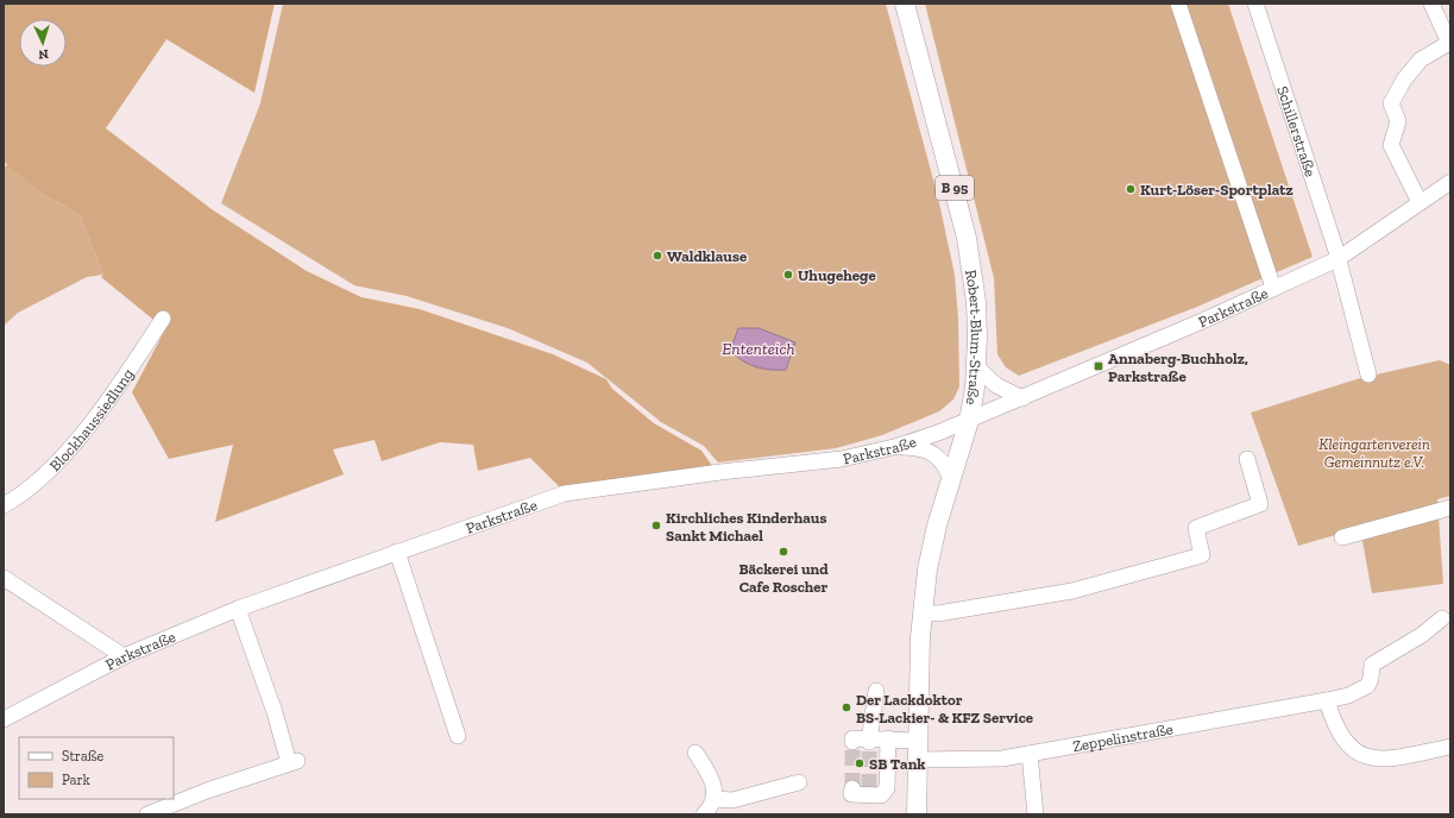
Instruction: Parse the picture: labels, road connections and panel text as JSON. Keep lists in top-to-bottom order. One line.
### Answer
{"streets":{"main road":["B 95","Robert-Blum-Straße"],"street":["Schillerstraße","Parkstraße","Blockhaussiedlung","Zeppelinstraße"]},"crossings":[["Schillerstraße","Parkstraße"],["Parkstraße","Robert-Blum-Straße"],["Robert-Blum-Straße","Zeppelinstraße"]],"water":["Ententeich"],"parks":["Kleingartenverein Gemeinnutz e.V."],"places":{"other":["Kurt-Löser-Sportplatz","Waldklause","Uhugehege","Kirchliches Kinderhaus Sankt Michael","Bäckerei und Cafe Roscher","Der Lackdoktor BS-Lackier- & KFZ Service","SB Tank"],"transit":["Annaberg-Buchholz, Parkstraße"]},"legend":["Straße","Park"],"north":"bottom"}
